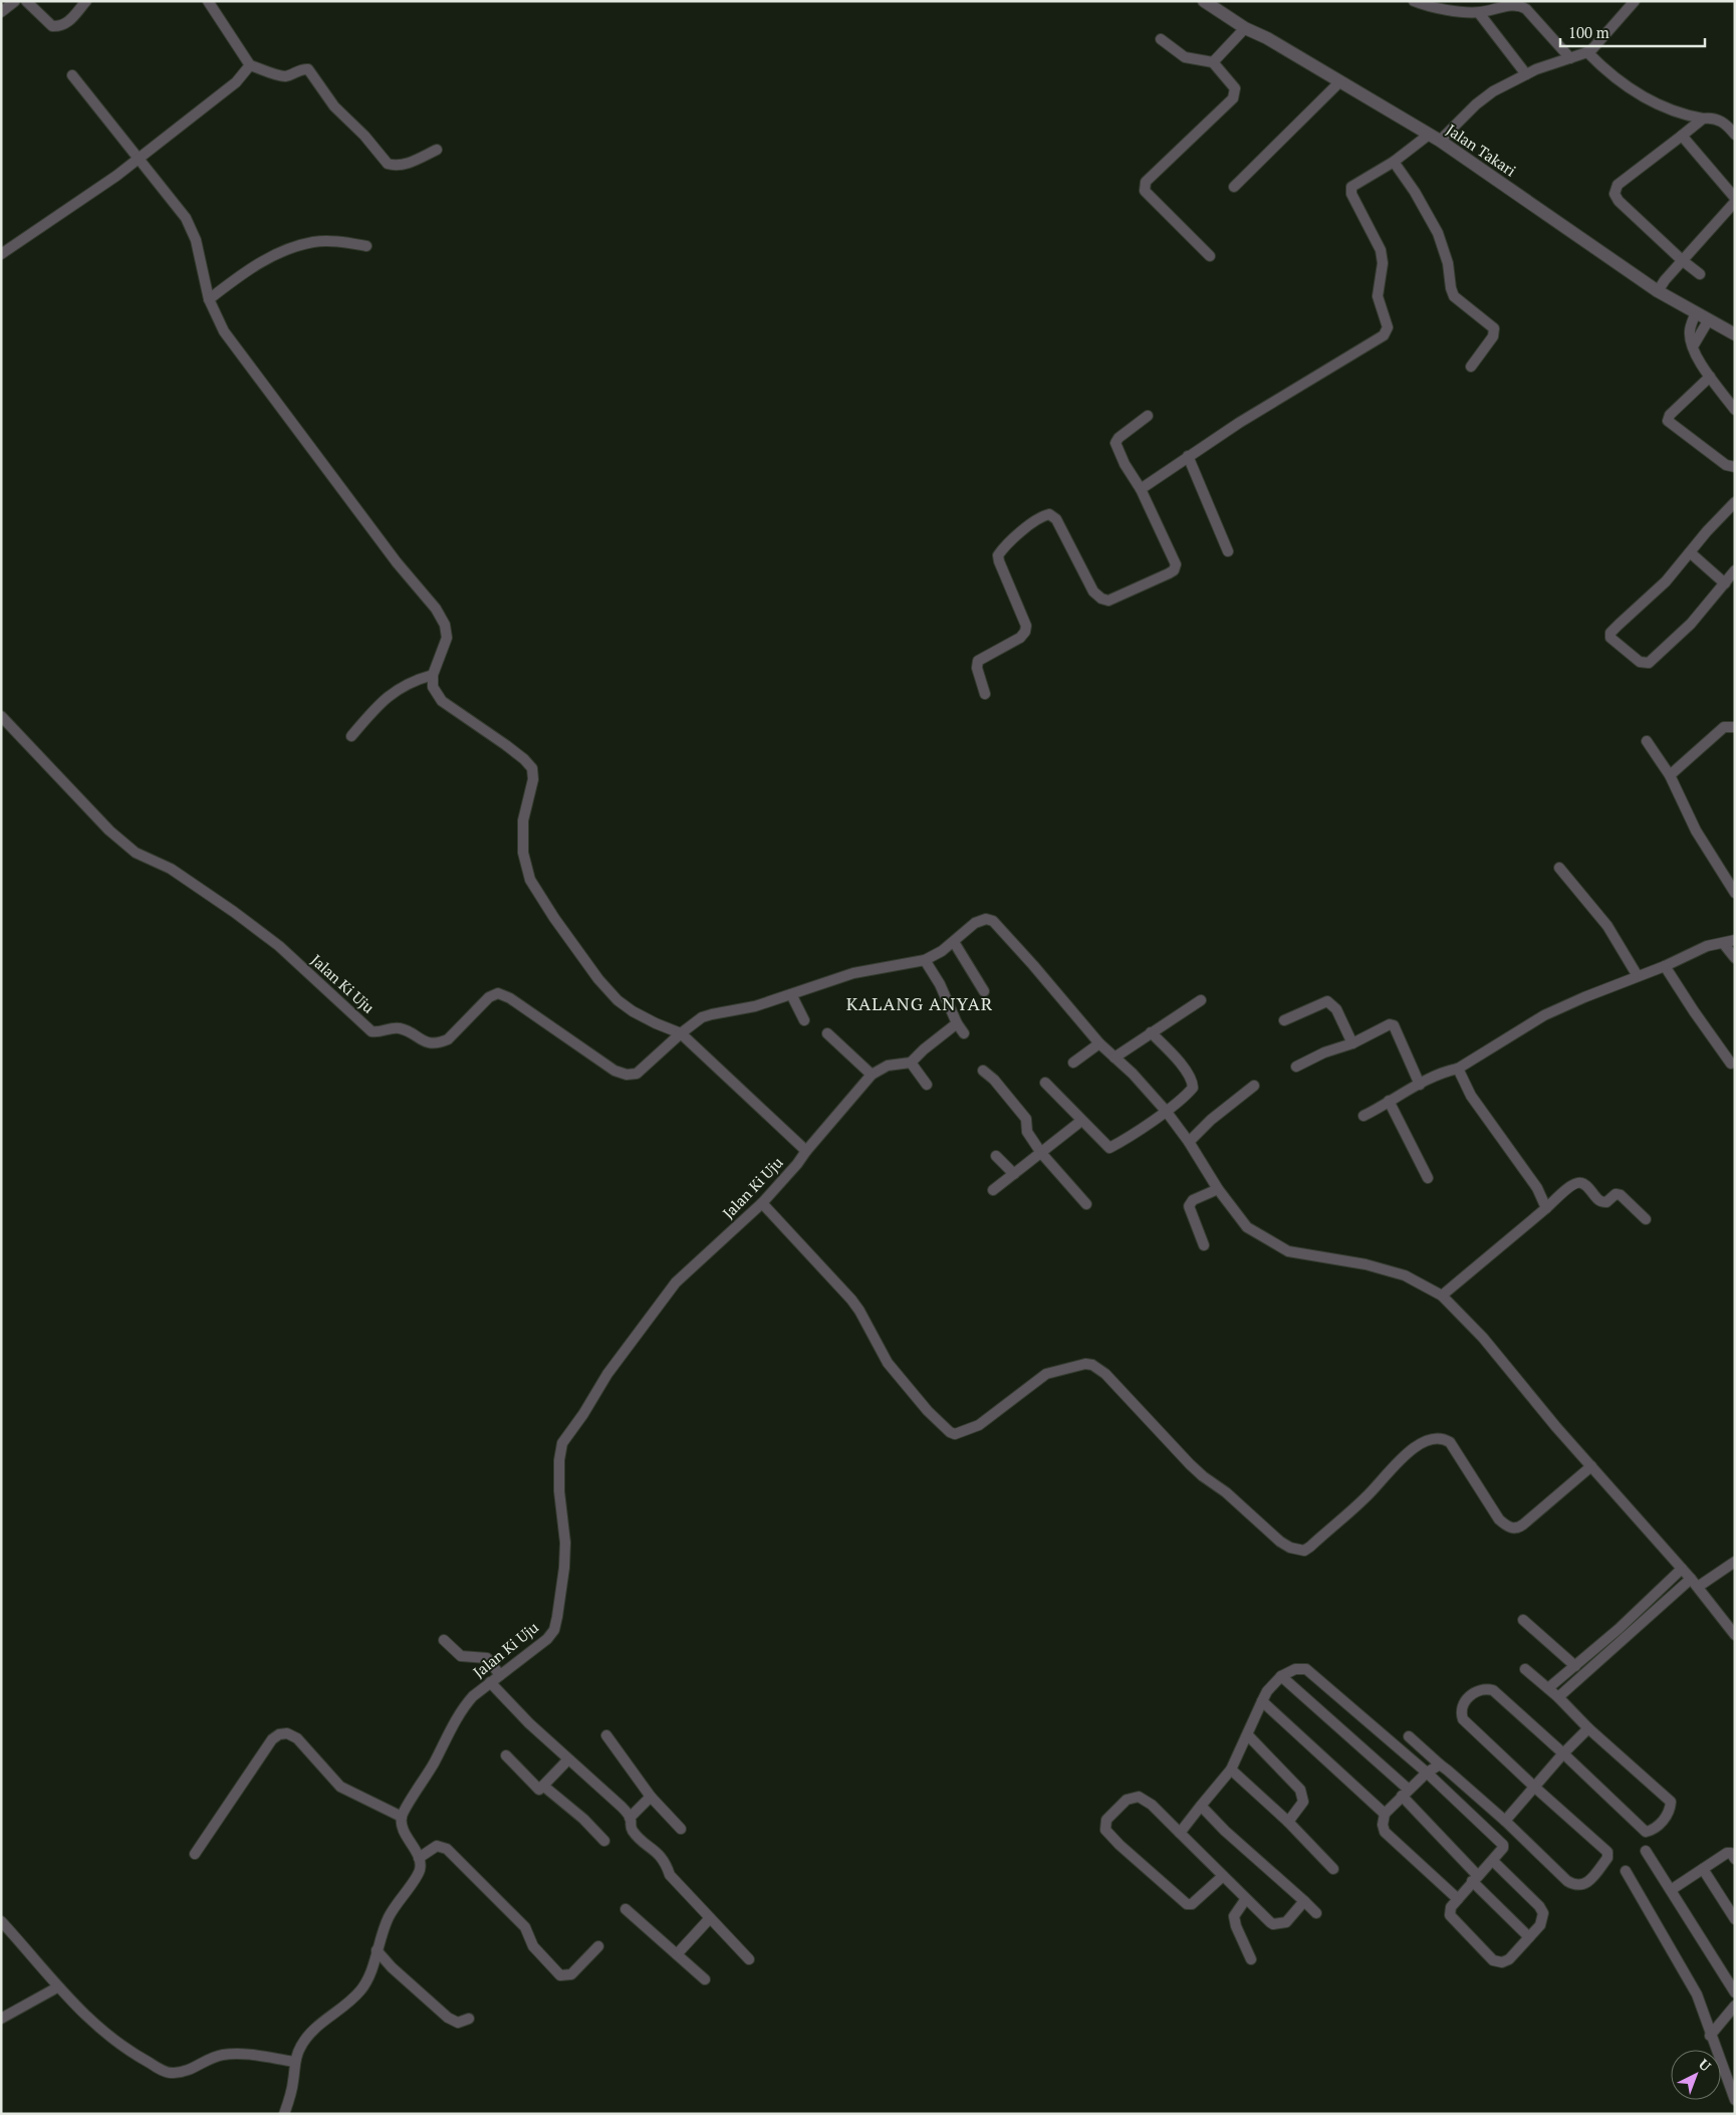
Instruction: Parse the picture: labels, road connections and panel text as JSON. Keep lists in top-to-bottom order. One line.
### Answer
{"streets":{"street":["Jalan Takari","Jalan Ki Uju"]},"districts":["KALANG ANYAR"],"scale_bar":"100 m","north":"top right"}
